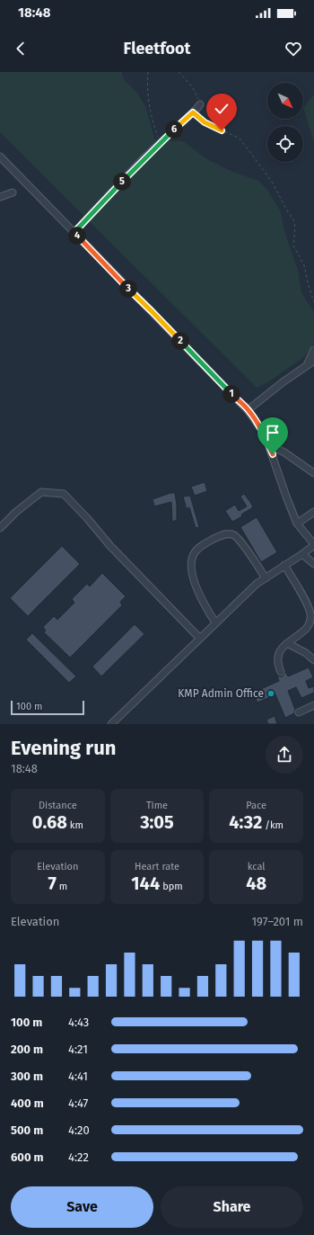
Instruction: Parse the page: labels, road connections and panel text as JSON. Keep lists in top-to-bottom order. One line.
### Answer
{"places":["KMP Admin Office"],"scale_bar":"100 m","north":"bottom right","page":{"status":"18:48","header":"Fleetfoot","pins":["6","5","4","3","2","1"],"scale":"100 m","heading":["Evening run","18:48"],"stats":[["Distance","0.68 km"],["Time","3:05"],["Pace","4:32 /km"],["Elevation","7 m"],["Heart rate","144 bpm"],["kcal","48"]],"chart":["Elevation","197–201 m"],"list":[{"name":"100 m","note":"4:43"},{"name":"200 m","note":"4:21"},{"name":"300 m","note":"4:41"},{"name":"400 m","note":"4:47"},{"name":"500 m","note":"4:20"},{"name":"600 m","note":"4:22"}],"buttons":["Save","Share"]}}
